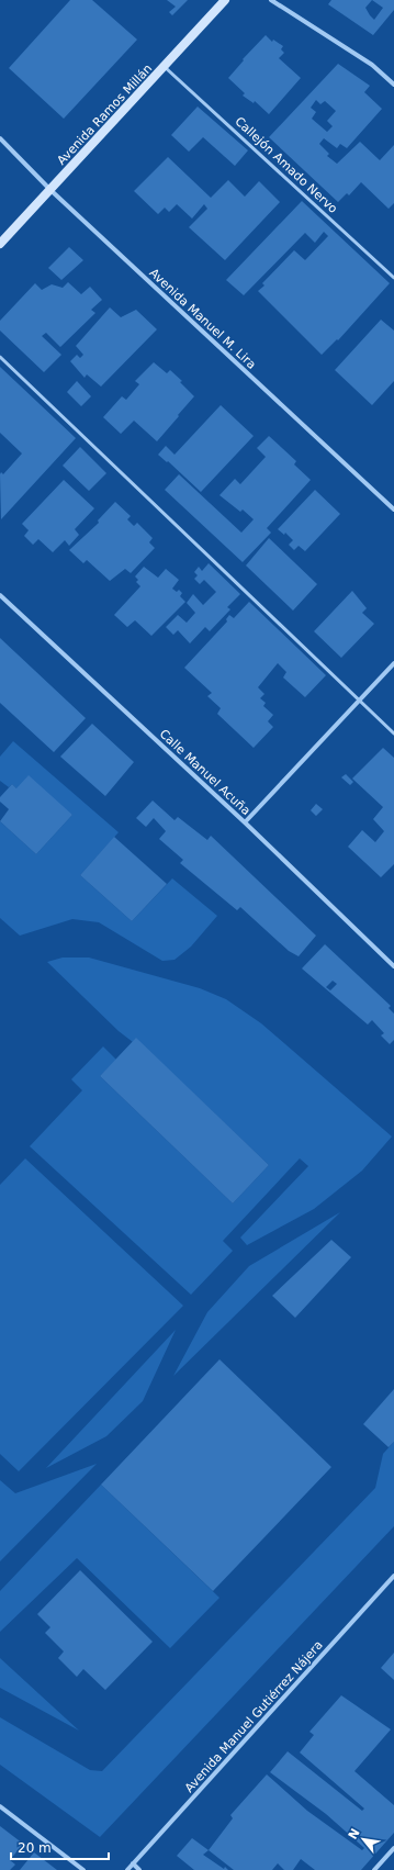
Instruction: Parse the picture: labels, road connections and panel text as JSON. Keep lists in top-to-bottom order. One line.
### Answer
{"streets":{"main road":["Avenida Ramos Millán"],"street":["Avenida Manuel M. Lira","Calle Manuel Acuña","Avenida Manuel Gutiérrez Nájera"],"lane":["Callejón Amado Nervo"]},"crossings":[["Avenida Ramos Millán","Callejón Amado Nervo"],["Avenida Ramos Millán","Avenida Manuel M. Lira"]],"scale_bar":"20 m","north":"top left"}
